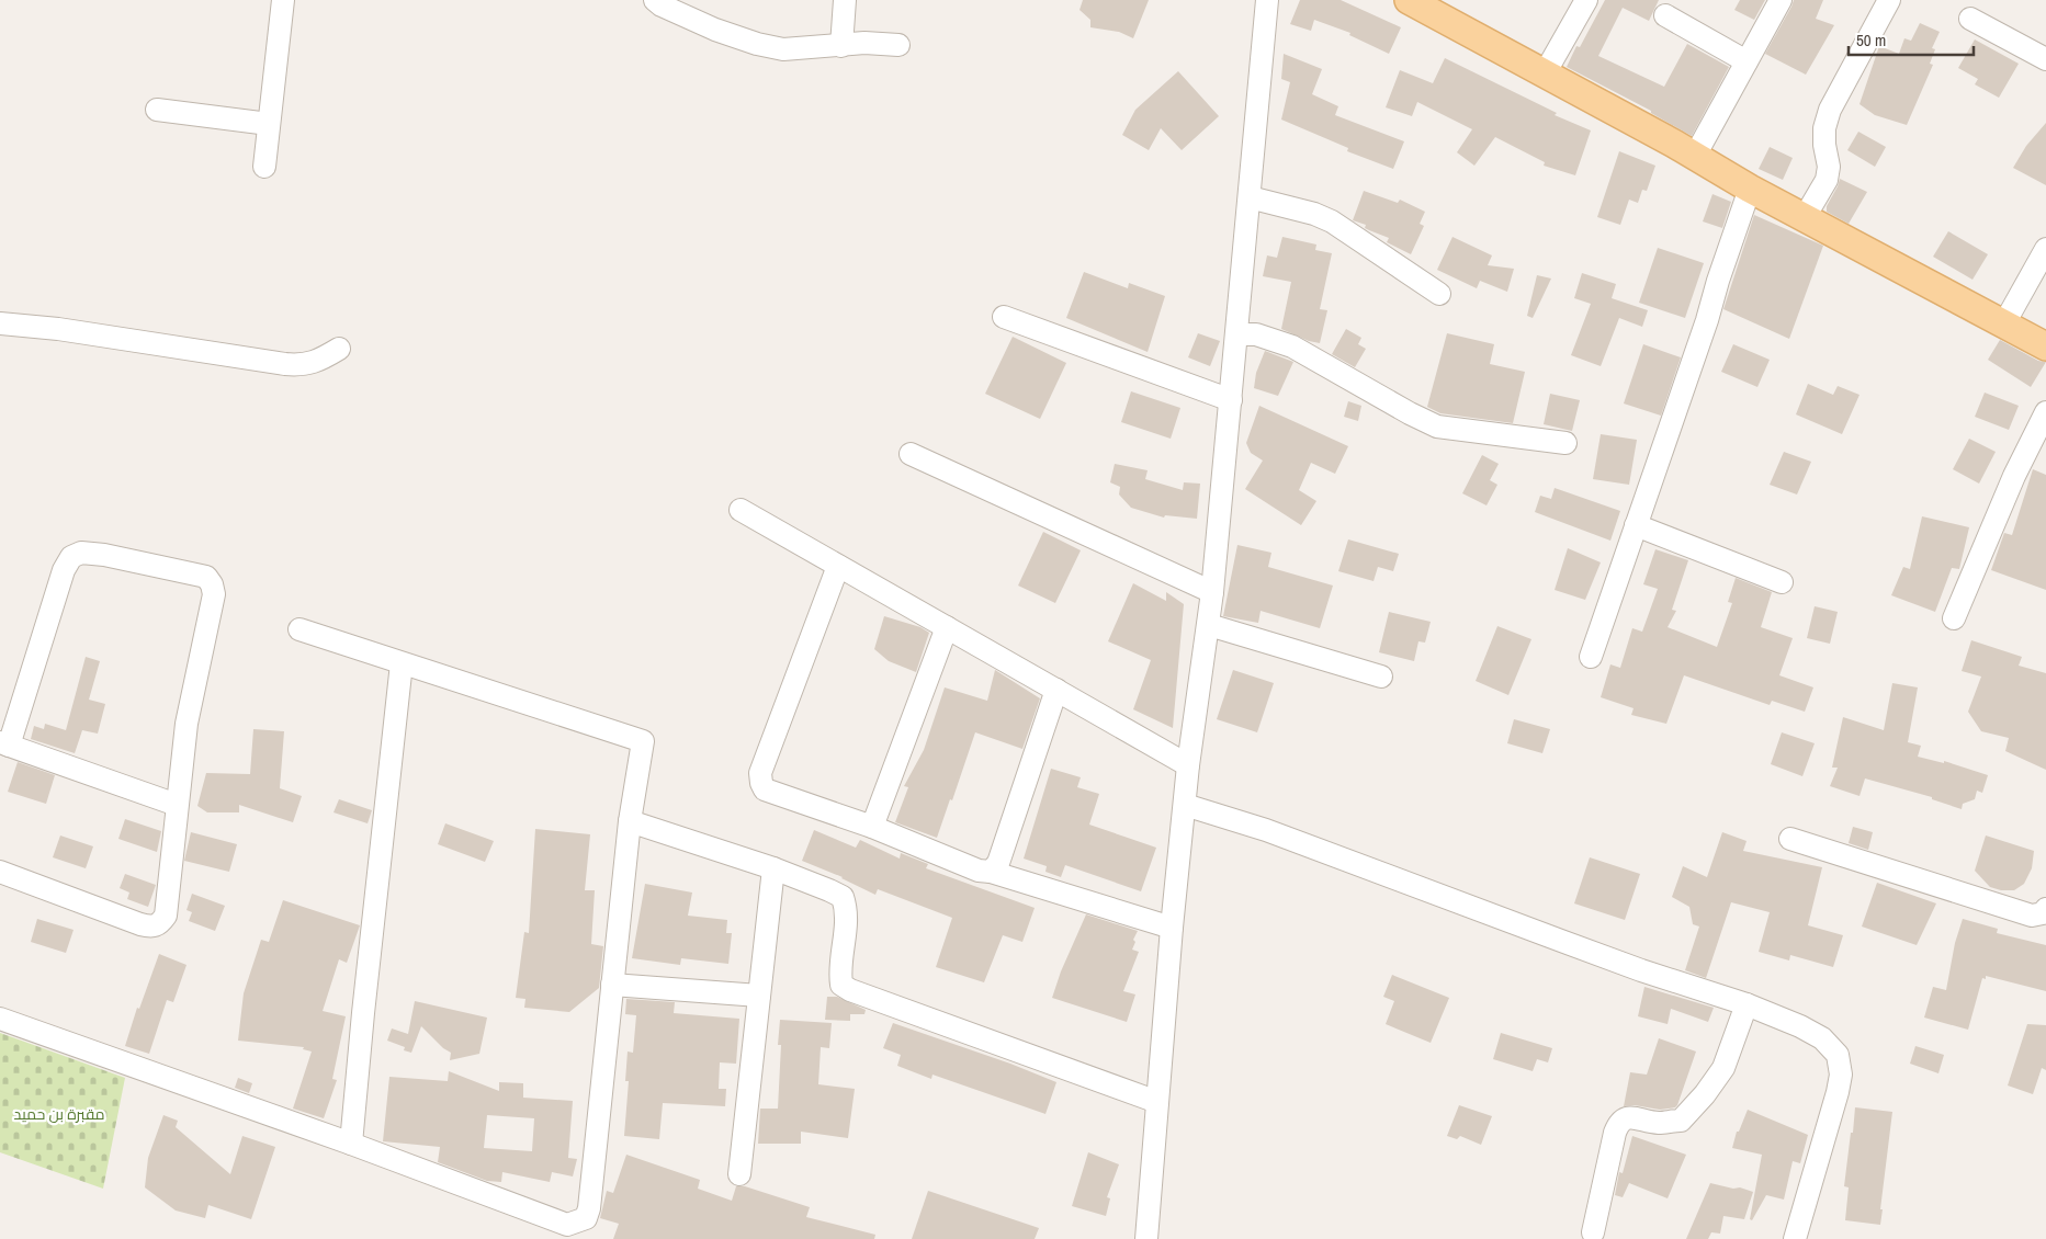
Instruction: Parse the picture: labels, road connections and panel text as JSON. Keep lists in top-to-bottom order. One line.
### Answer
{"parks":["مقبرة بن حميد"],"scale_bar":"50 m"}
